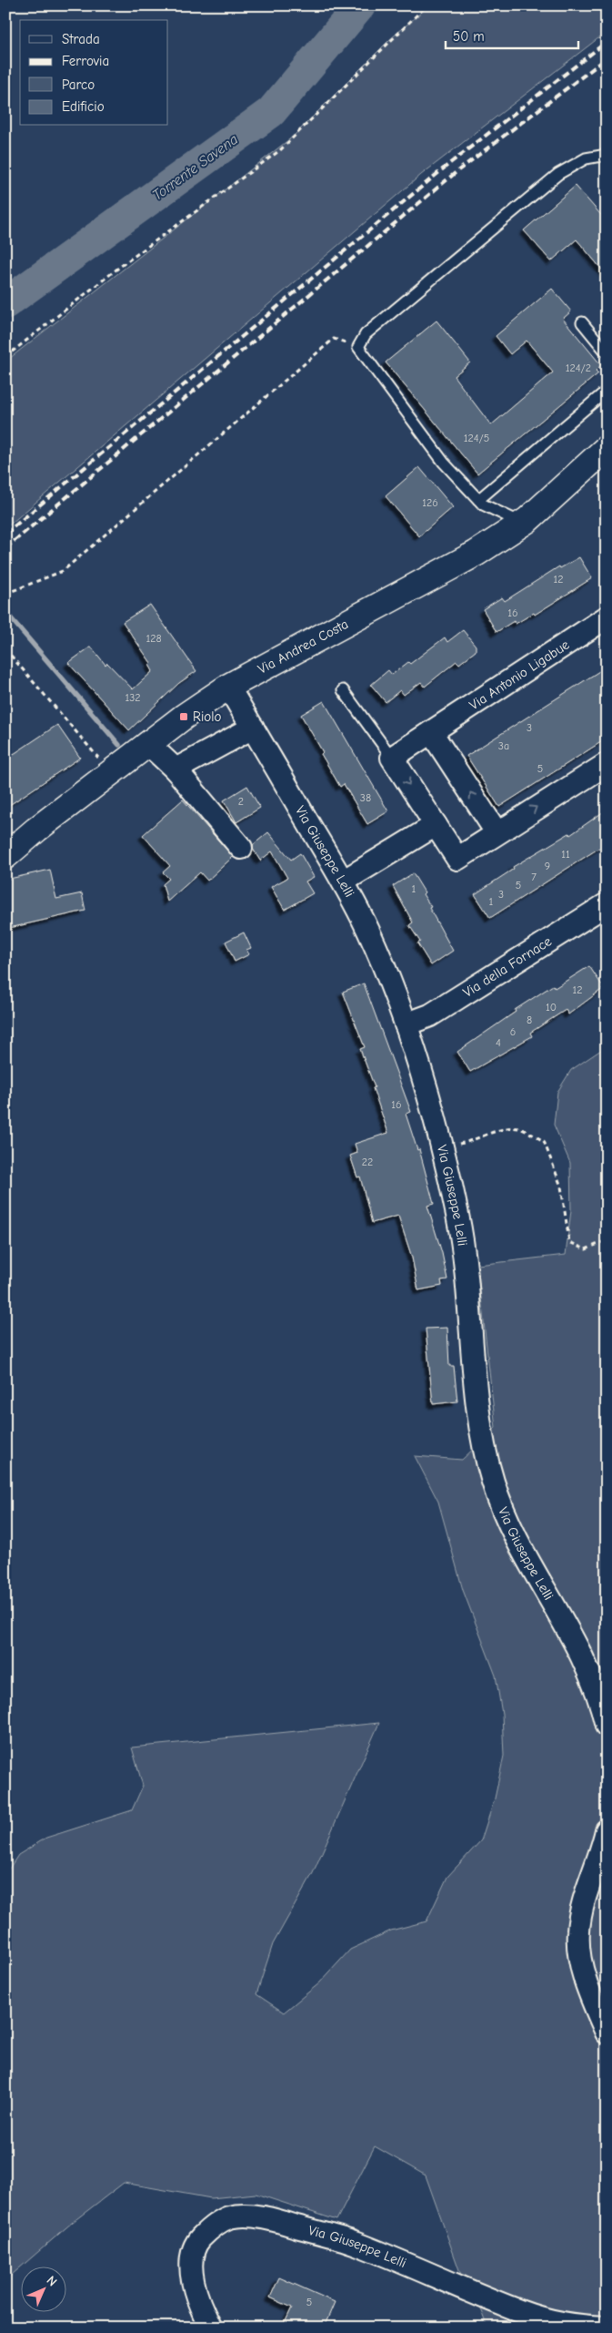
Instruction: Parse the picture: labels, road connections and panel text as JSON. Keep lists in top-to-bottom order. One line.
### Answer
{"streets":{"main road":["Via Andrea Costa"],"street":["Via Antonio Ligabue","Via Giuseppe Lelli","Via della Fornace"]},"crossings":[["Via Andrea Costa","Via Giuseppe Lelli"],["Via Giuseppe Lelli","Via della Fornace"]],"water":["Torrente Savena"],"places":{"transit":["Riolo"]},"house_numbers":["124/2","124/5","126","12","16","128","132","3","3a","5","38","2","11","9","7","5","1","3","1","12","10","8","6","4","16","22","5"],"legend":["Strada","Ferrovia","Parco","Edificio"],"scale_bar":"50 m","north":"top right"}
